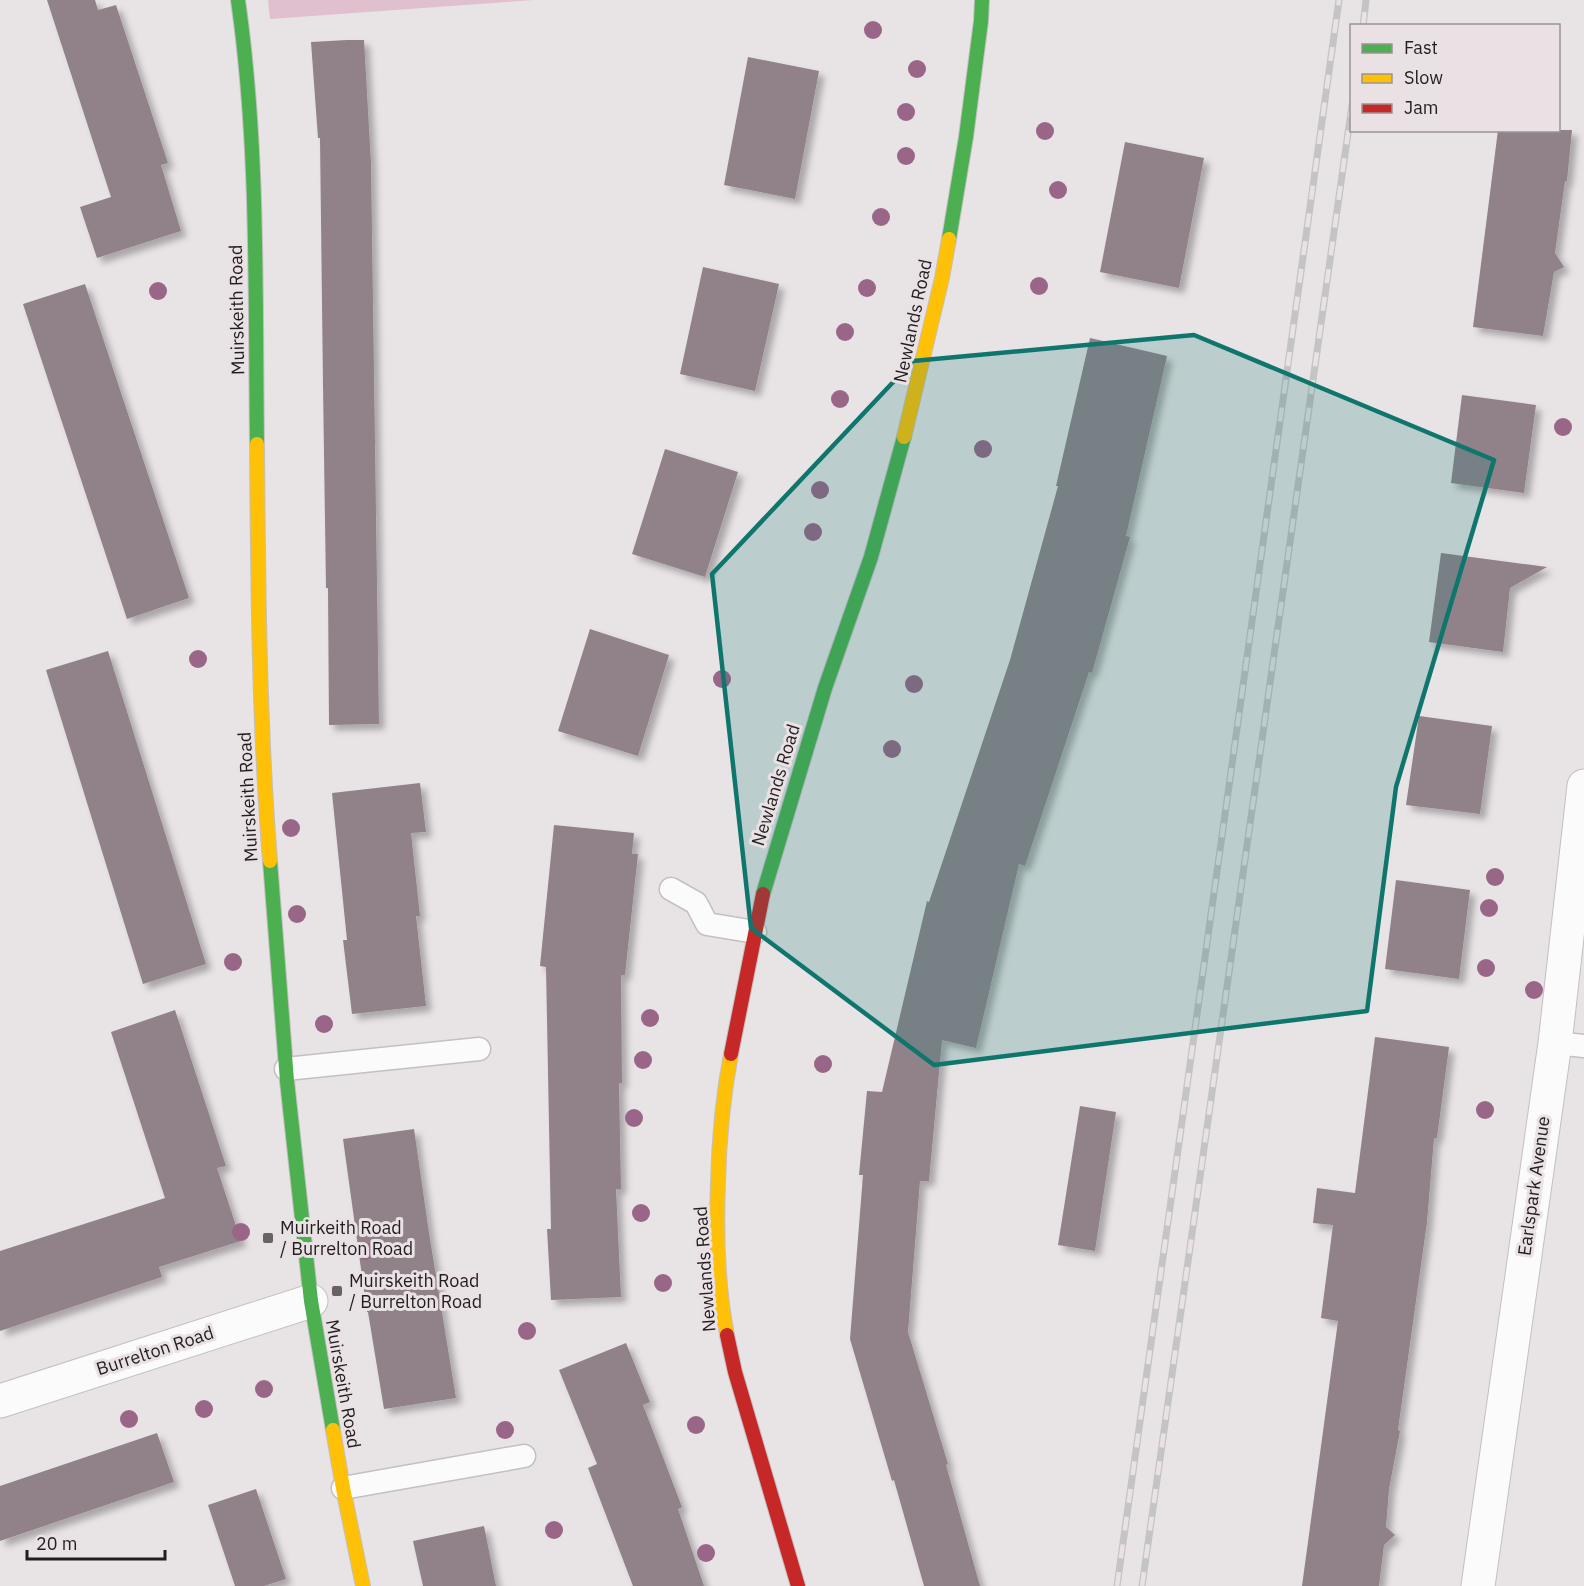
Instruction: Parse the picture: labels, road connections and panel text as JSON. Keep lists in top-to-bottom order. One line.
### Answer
{"streets":{"street":["Muirskeith Road","Newlands Road","Earlspark Avenue","Burrelton Road"]},"crossings":[["Muirskeith Road","Burrelton Road"]],"places":{"transit":["Muirkeith Road / Burrelton Road","Muirskeith Road / Burrelton Road"]},"legend":["Fast","Slow","Jam"],"scale_bar":"20 m"}
